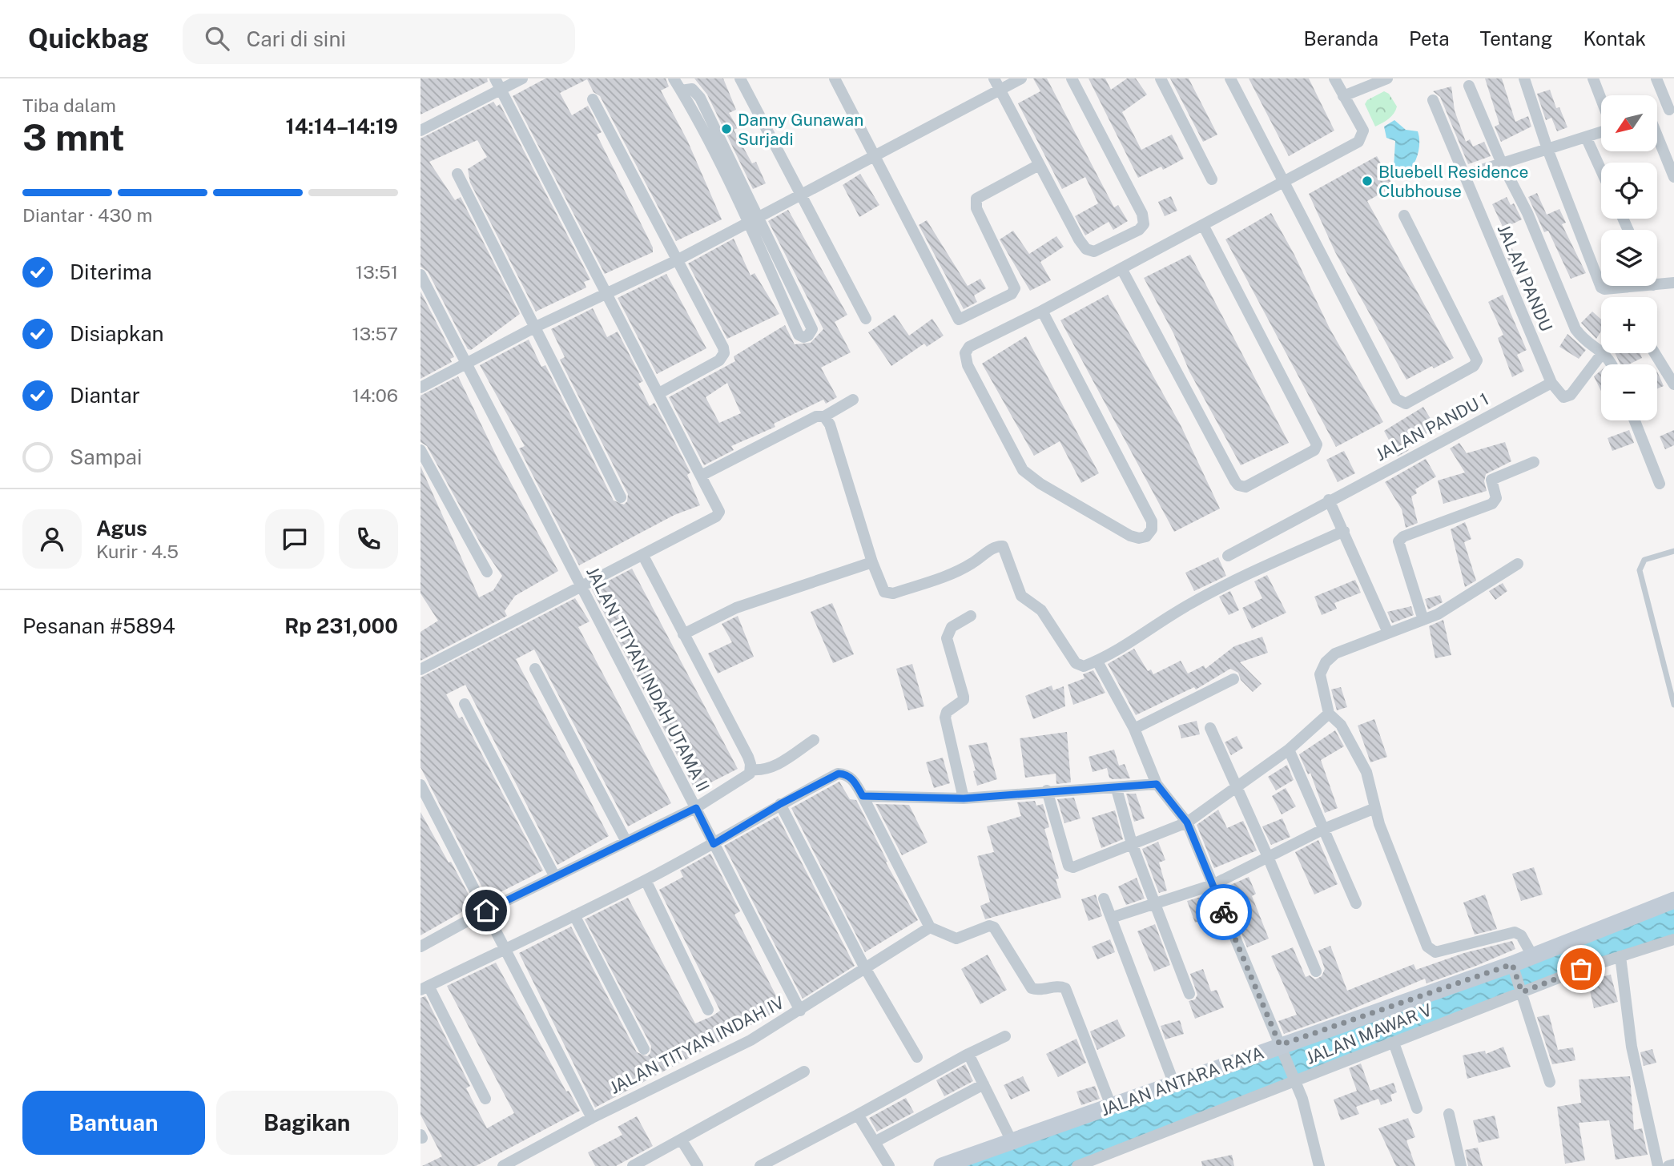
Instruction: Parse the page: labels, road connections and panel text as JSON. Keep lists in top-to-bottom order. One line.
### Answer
{"streets":{"street":["JALAN PANDU","JALAN PANDU 1","JALAN TITYAN INDAH UTAMA II","JALAN MAWAR V","JALAN TITYAN INDAH IV","JALAN ANTARA RAYA"]},"crossings":[["JALAN PANDU","JALAN PANDU 1"],["JALAN TITYAN INDAH UTAMA II","JALAN TITYAN INDAH IV"]],"places":["Danny Gunawan Surjadi","Bluebell Residence Clubhouse"],"north":"bottom left","page":{"header":"Quickbag","search":"Cari di sini","nav":["Beranda","Peta","Tentang","Kontak"],"heading":["3 mnt","Tiba dalam","14:14–14:19"],"panel":["Agus","Kurir · 4.5","Pesanan #5894","Rp 231,000"],"map_buttons":["+","−"],"bar":"Diantar · 430 m","list":[["Diterima","13:51"],["Disiapkan","13:57"],["Diantar","14:06"],"Sampai"],"buttons":["Bantuan","Bagikan"]}}
